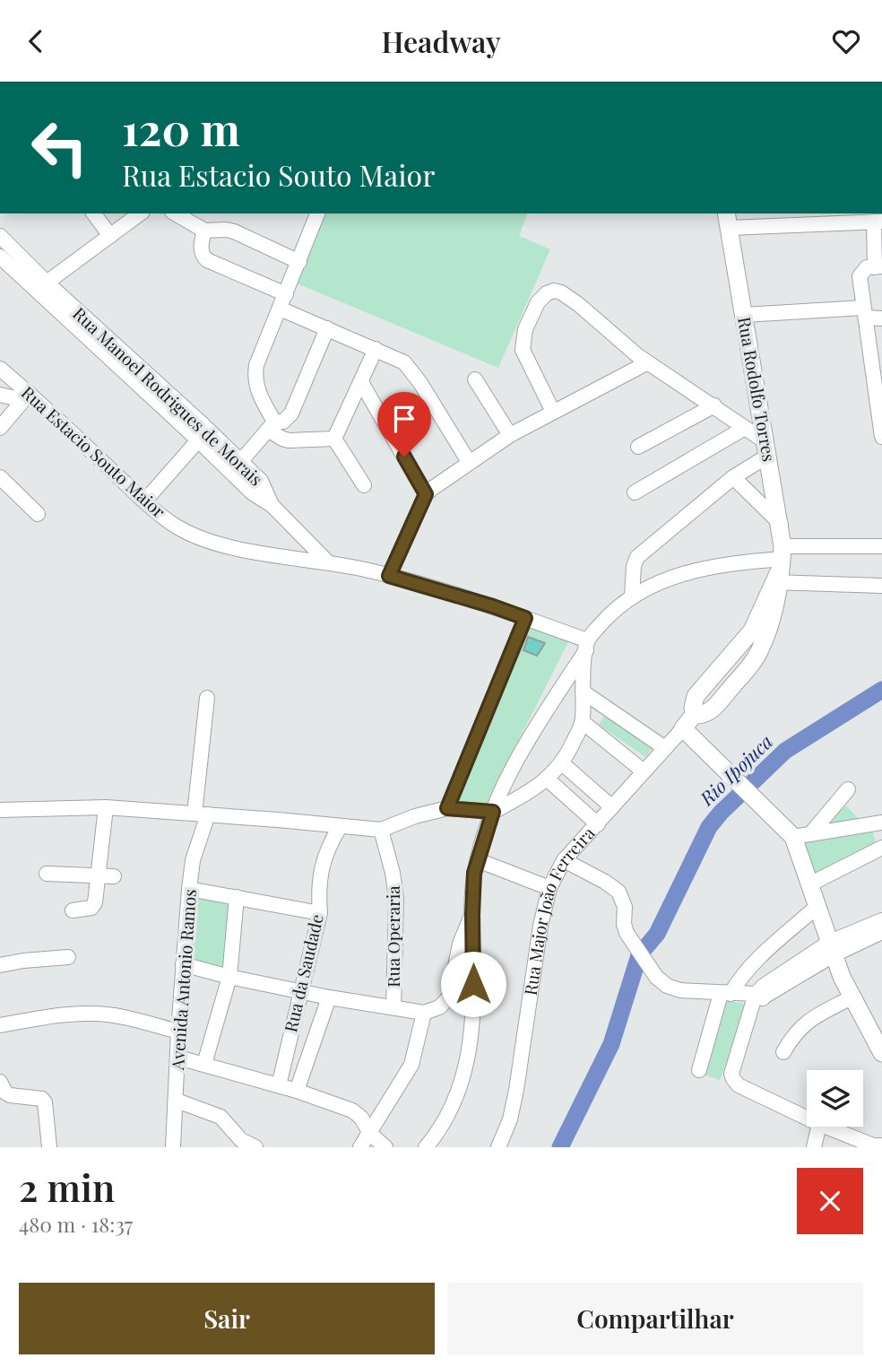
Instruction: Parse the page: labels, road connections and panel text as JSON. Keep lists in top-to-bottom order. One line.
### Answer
{"streets":{"main road":["Rua Rodolfo Torres","Rua Major João Ferreira"],"street":["Rua Manoel Rodrigues de Morais","Rua Estacio Souto Maior","Rua Operaria","Rua da Saudade","Avenida Antonio Ramos"]},"crossings":[["Rua Rodolfo Torres","Rua Major João Ferreira"],["Rua Manoel Rodrigues de Morais","Rua Estacio Souto Maior"]],"water":["Rio Ipojuca"],"page":{"header":"Headway","turn":["120 m","Rua Estacio Souto Maior"],"heading":["2 min","480 m · 18:37"],"buttons":["Sair","Compartilhar"]}}
